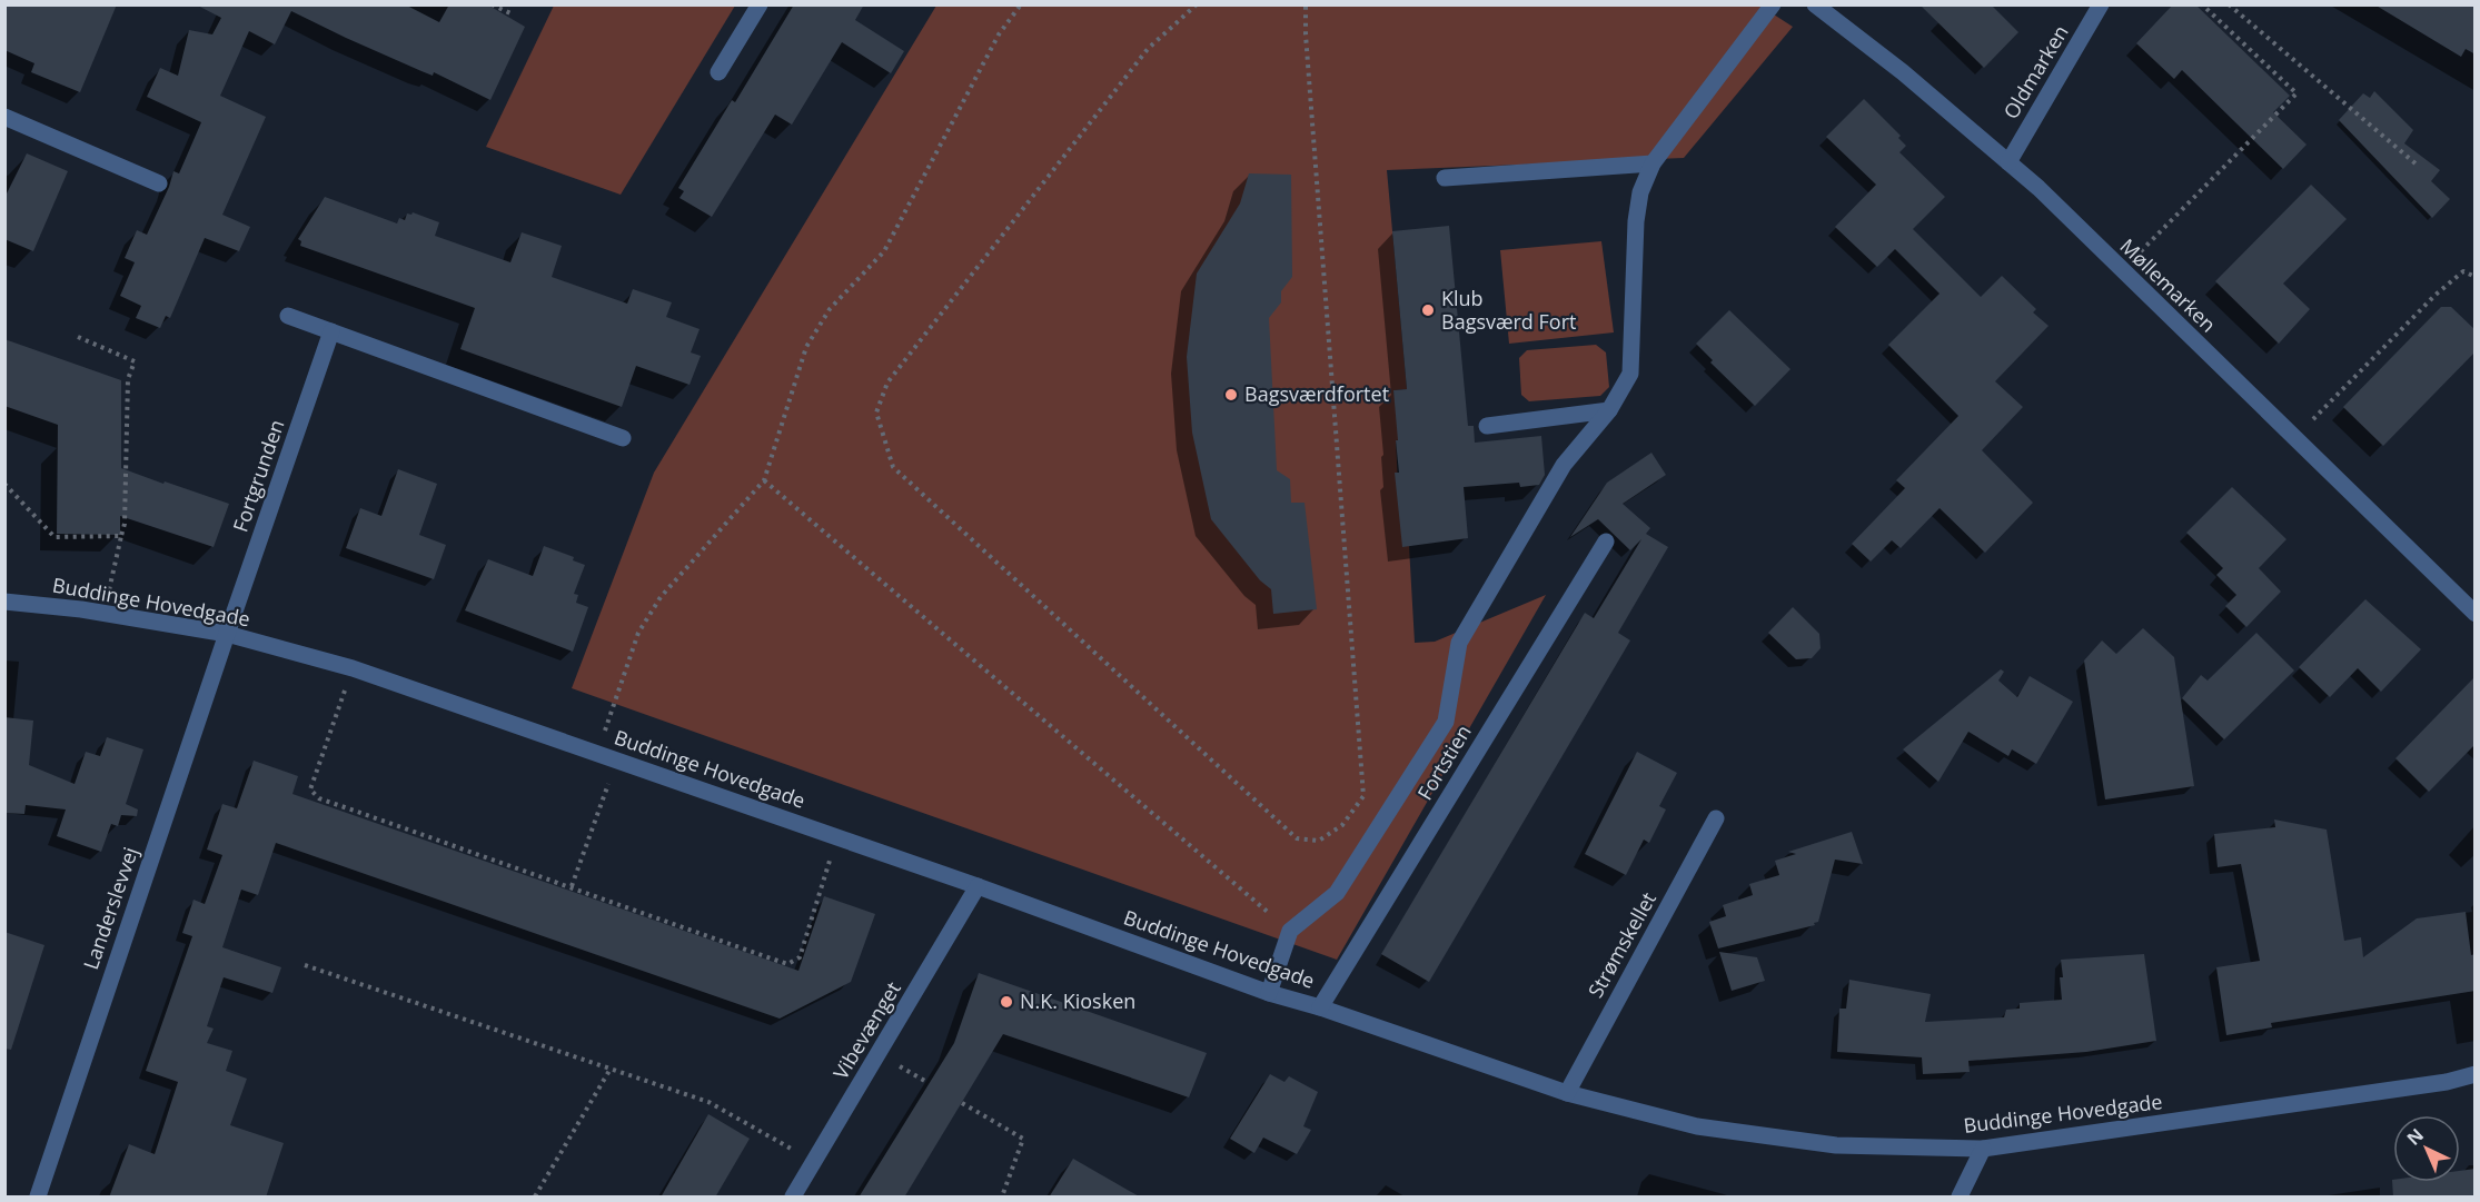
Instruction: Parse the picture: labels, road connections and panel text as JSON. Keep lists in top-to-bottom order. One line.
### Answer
{"streets":{"street":["Oldmarken","Møllemarken","Fortgrunden","Buddinge Hovedgade","Fortstien","Landerslevvej","Strømskellet","Vibevænget"]},"crossings":[["Oldmarken","Møllemarken"],["Fortgrunden","Buddinge Hovedgade"],["Fortgrunden","Landerslevvej"],["Buddinge Hovedgade","Fortstien"],["Buddinge Hovedgade","Landerslevvej"],["Buddinge Hovedgade","Strømskellet"],["Buddinge Hovedgade","Vibevænget"]],"places":["Klub Bagsværd Fort","Bagsværdfortet","N.K. Kiosken"],"north":"top left"}
